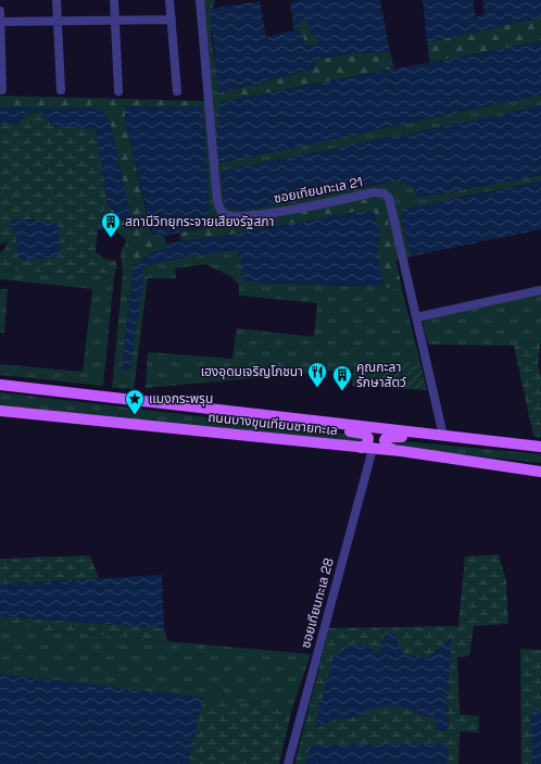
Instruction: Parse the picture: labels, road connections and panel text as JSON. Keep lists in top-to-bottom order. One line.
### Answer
{"streets":{"main road":["ถนนบางขุนเทียนชายทะเล"],"street":["ซอยเทียนทะเล 21","ซอยเทียนทะเล 28"]},"crossings":[["ซอยเทียนทะเล 21","ถนนบางขุนเทียนชายทะเล"],["ถนนบางขุนเทียนชายทะเล","ซอยเทียนทะเล 28"]],"places":{"building":["สถานีวิทยุกระจายเสียงรัฐสภา","คุณกะลา รักษาสัตว์"],"restaurant":["เฮงอุดมเจริญโภชนา"],"place":["แมงกระพรุน"]}}
